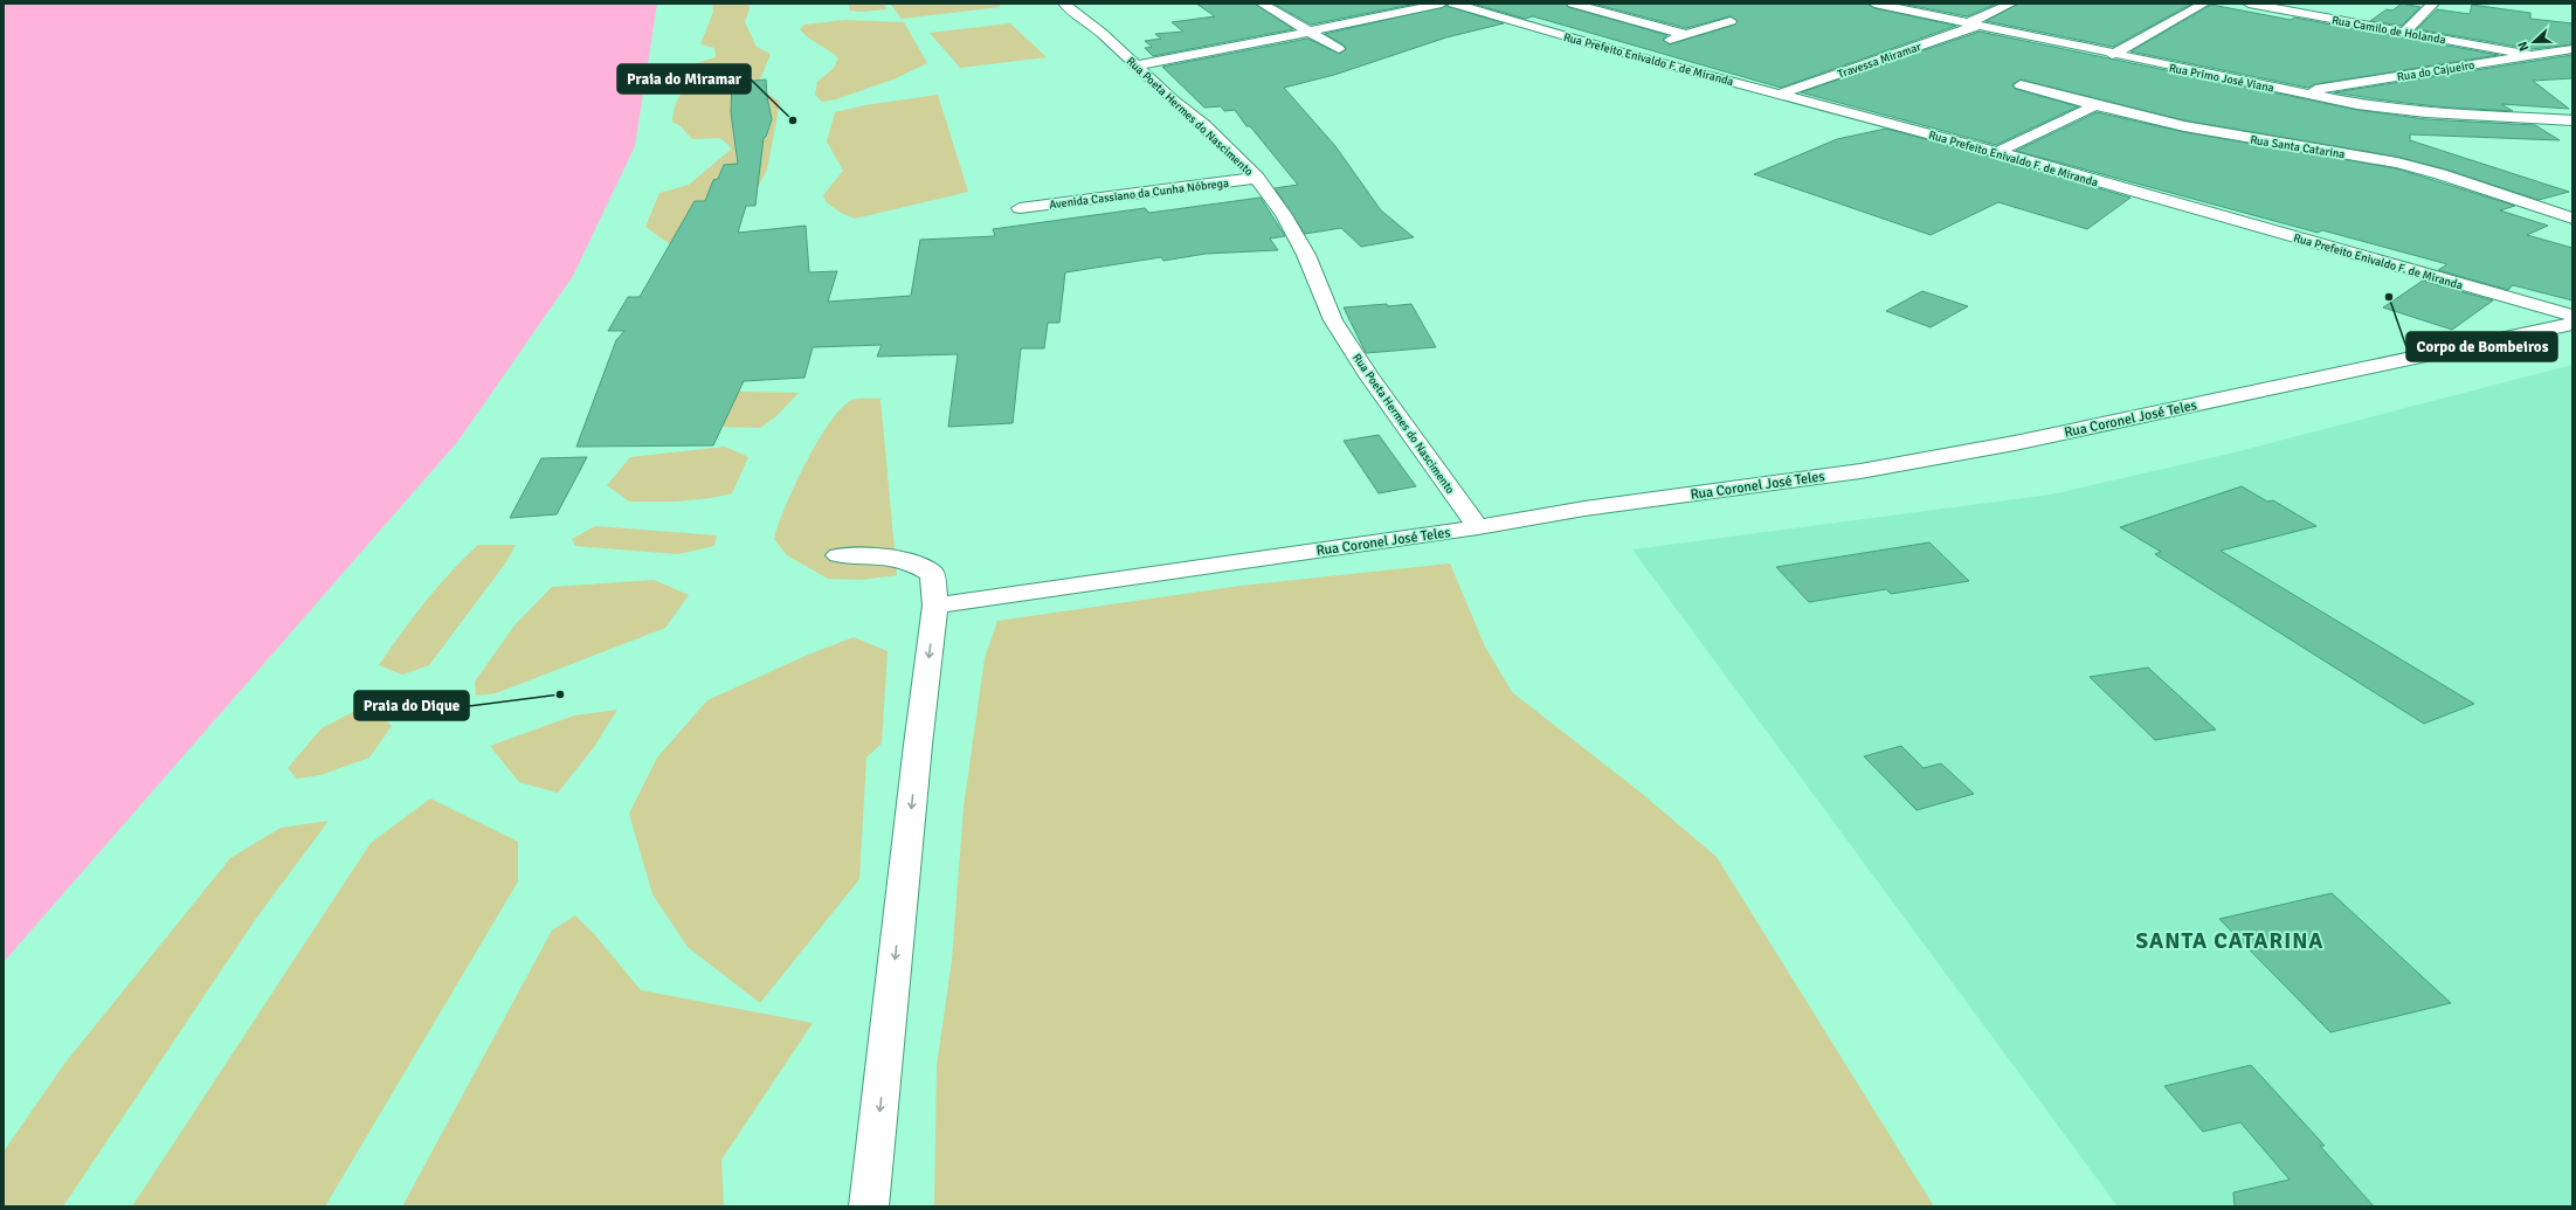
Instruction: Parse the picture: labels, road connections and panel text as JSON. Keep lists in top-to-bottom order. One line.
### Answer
{"streets":{"street":["Rua Camilo de Holanda","Rua Prefeito Enivaldo F. de Miranda","Travessa Miramar","Rua do Cajueiro","Rua Primo José Viana","Rua Poeta Hermes do Nascimento","Rua Santa Catarina","Avenida Cassiano da Cunha Nóbrega","Rua Coronel José Teles"]},"crossings":[["Rua Camilo de Holanda","Rua do Cajueiro"],["Rua Prefeito Enivaldo F. de Miranda","Travessa Miramar"],["Travessa Miramar","Rua Primo José Viana"],["Rua do Cajueiro","Rua Primo José Viana"],["Rua Poeta Hermes do Nascimento","Avenida Cassiano da Cunha Nóbrega"],["Rua Poeta Hermes do Nascimento","Rua Coronel José Teles"]],"districts":["SANTA CATARINA"],"places":["Praia do Miramar","Corpo de Bombeiros","Praia do Dique"],"north":"left"}
